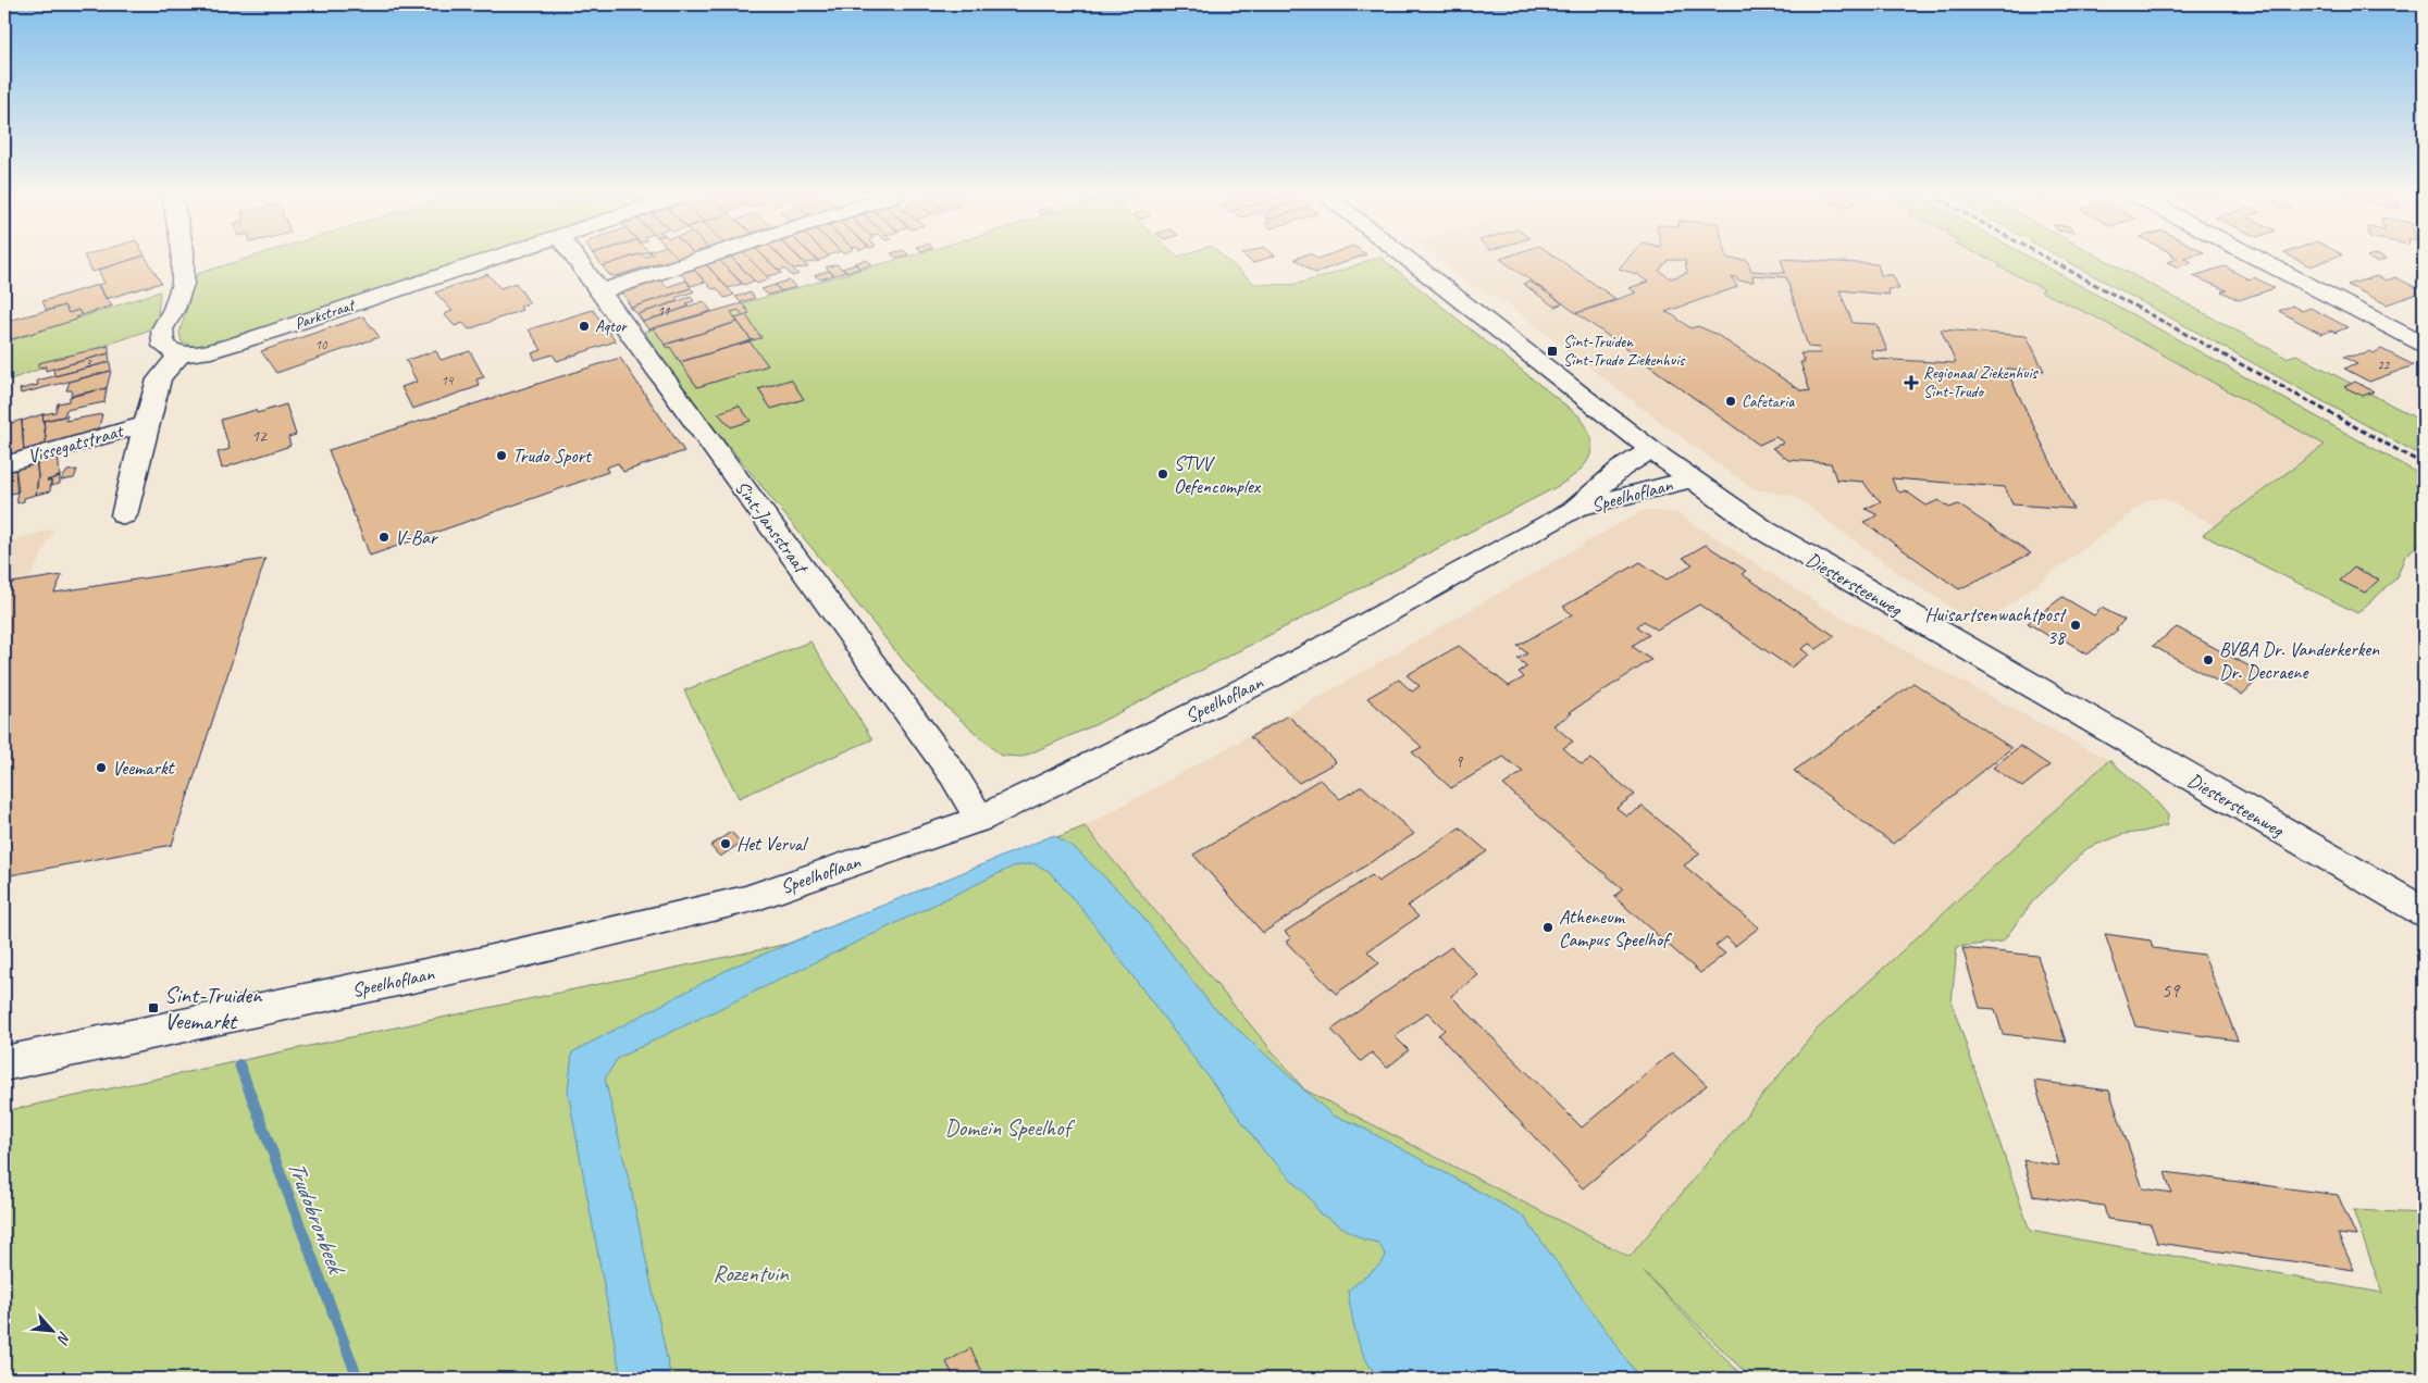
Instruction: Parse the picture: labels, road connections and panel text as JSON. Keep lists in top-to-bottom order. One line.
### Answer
{"streets":{"street":["Parkstraat","Vissegatstraat","Speelhoflaan","Sint-Jansstraat","Diestersteenweg"]},"crossings":[["Parkstraat","Vissegatstraat"],["Speelhoflaan","Sint-Jansstraat"],["Speelhoflaan","Diestersteenweg"]],"water":["Trudobronbeek"],"parks":["Domein Speelhof","Rozentuin"],"places":{"other":["Aqtor","Cafetaria","Trudo Sport","STVV Oefencomplex","V-Bar","Huisartsenwachtpost 38","BVBA Dr. Vanderkerken Dr. Decraene","Veemarkt","Het Verval","Atheneum Campus Speelhof"],"transit":["Sint-Truiden Sint-Trudo Ziekenhuis","Sint-Truiden Veemarkt"],"health":["Regionaal Ziekenhuis Sint-Trudo"]},"house_numbers":["11","10","3","22","14","12","9","59"],"north":"bottom right"}
